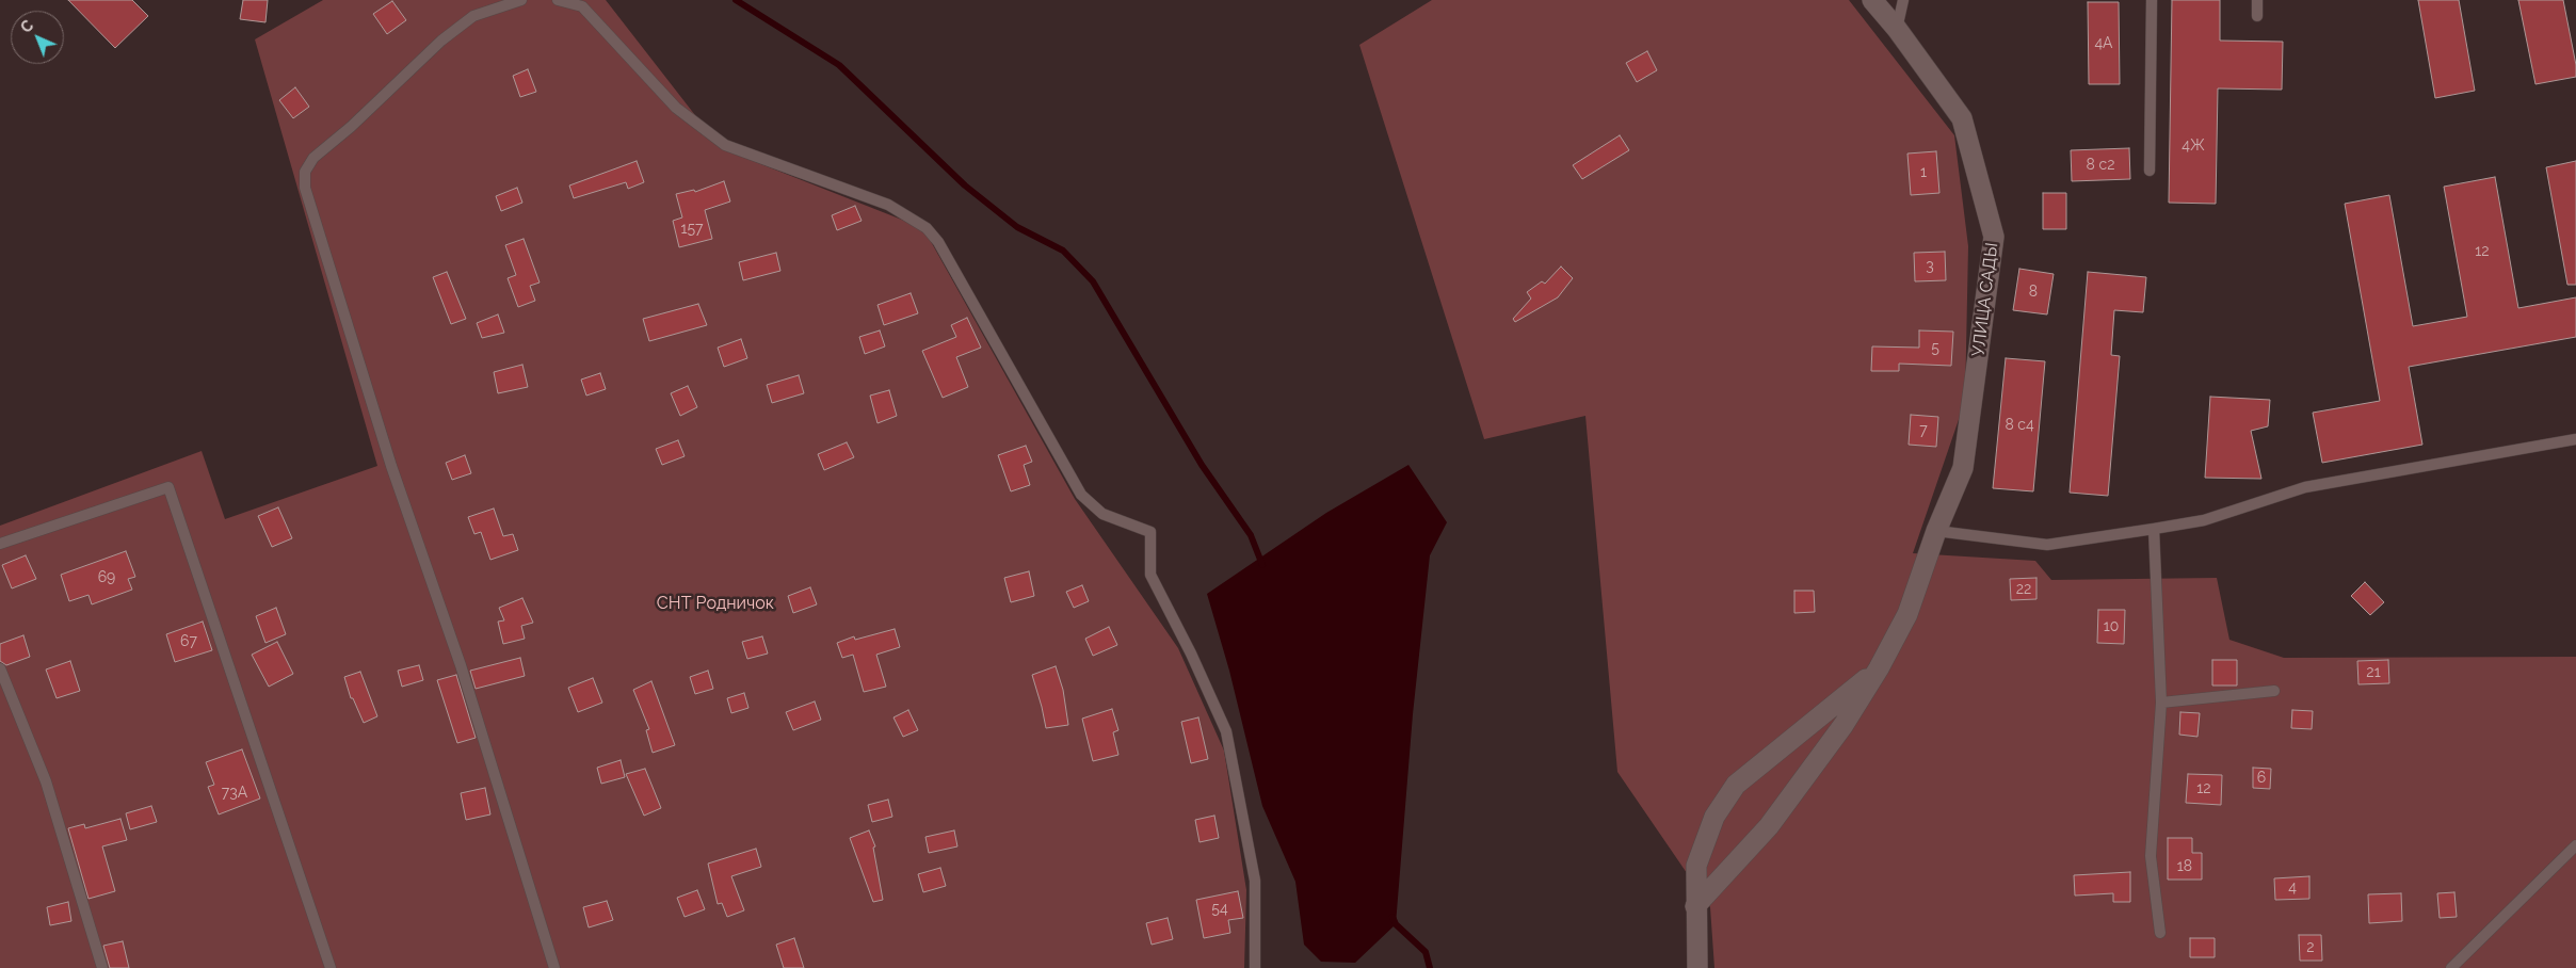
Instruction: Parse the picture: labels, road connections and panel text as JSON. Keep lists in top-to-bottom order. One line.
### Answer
{"streets":{"street":["УЛИЦА САДЫ"]},"parks":["СНТ Родничок"],"house_numbers":["4А","4Ж","8 с2","1","157","12","3","8","5","8 с4","7","69","22","10","67","21","6","12","73А","18","4","54","2"],"north":"top left"}
